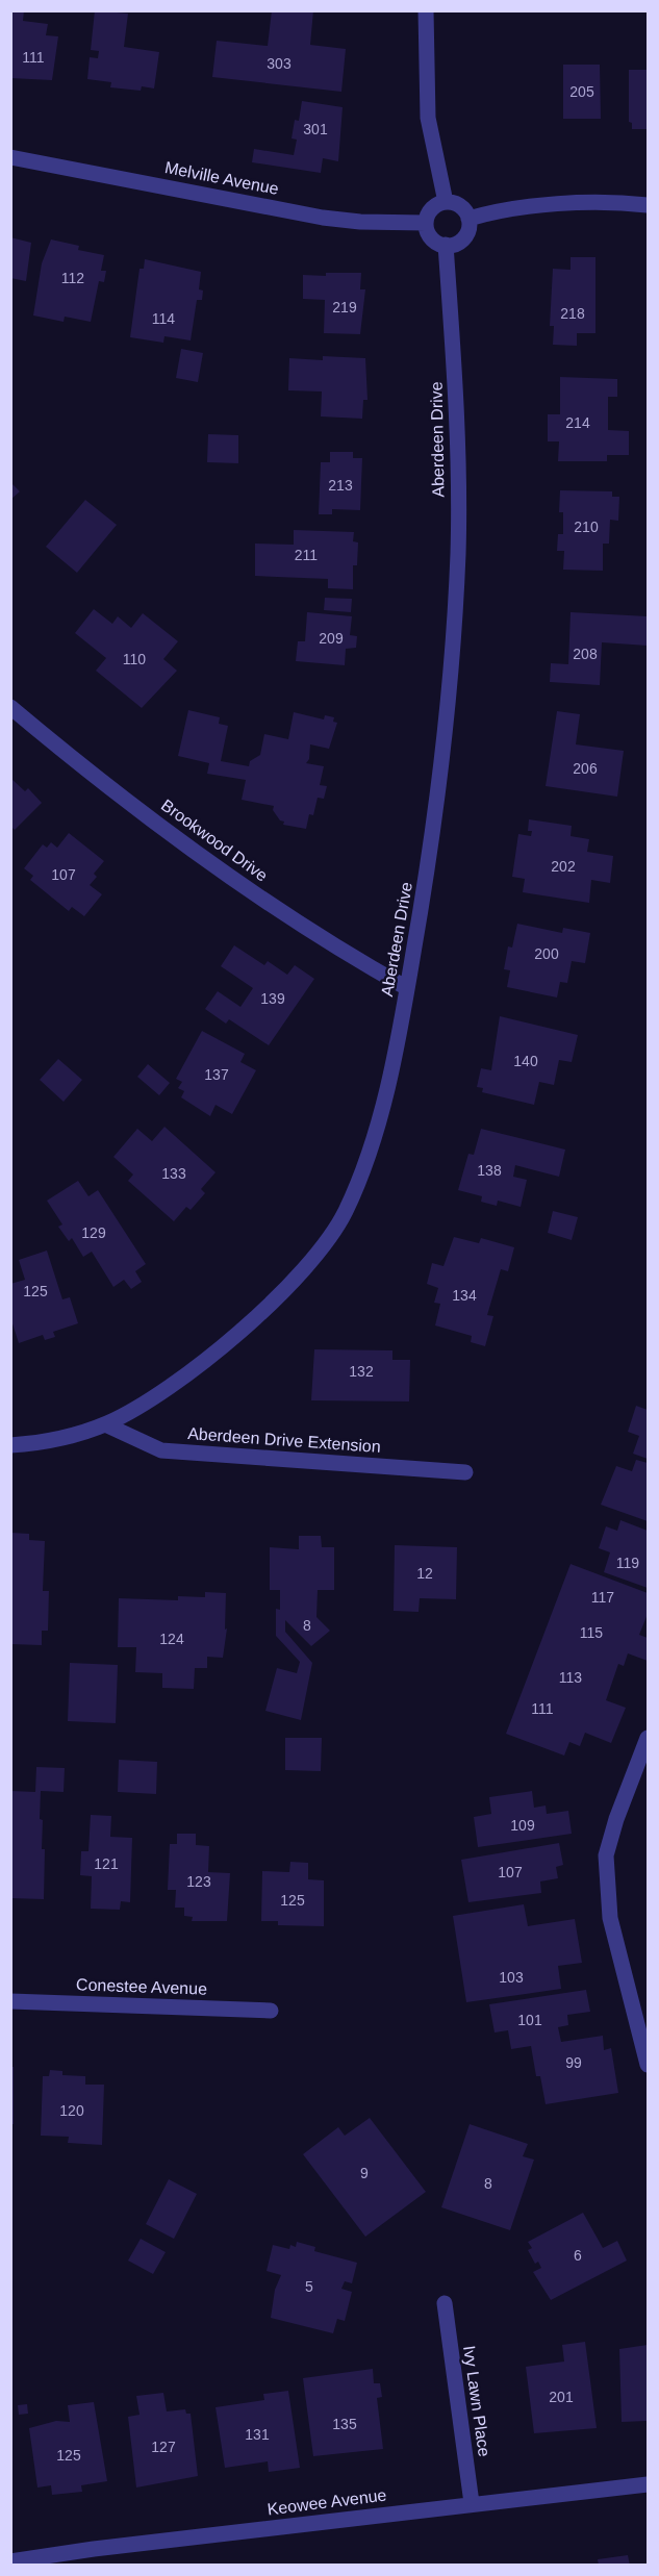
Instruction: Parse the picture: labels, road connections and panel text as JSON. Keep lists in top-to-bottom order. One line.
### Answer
{"streets":{"street":["Melville Avenue","Aberdeen Drive","Brookwood Drive","Aberdeen Drive Extension","Conestee Avenue","Ivy Lawn Place","Keowee Avenue"]},"crossings":[["Melville Avenue","Aberdeen Drive"],["Aberdeen Drive","Brookwood Drive"],["Aberdeen Drive","Aberdeen Drive Extension"],["Ivy Lawn Place","Keowee Avenue"]],"house_numbers":["111","303","205","301","112","219","218","114","214","213","210","211","209","208","110","206","202","107","200","139","140","137","138","133","129","125","134","132","119","12","117","8","115","124","113","111","109","121","107","123","125","103","101","99","120","9","8","6","5","201","135","131","127","125"]}
